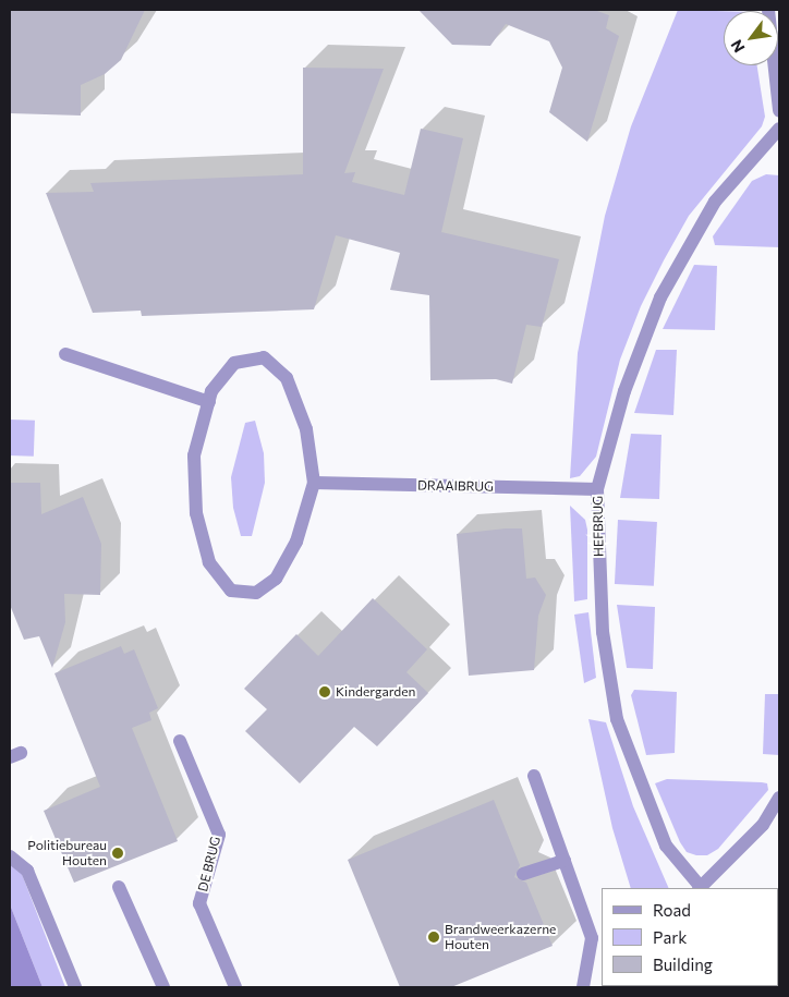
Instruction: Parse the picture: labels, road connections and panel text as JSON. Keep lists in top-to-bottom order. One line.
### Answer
{"streets":{"street":["DRAAIBRUG","HEFBRUG","DE BRUG"]},"crossings":[["DRAAIBRUG","HEFBRUG"]],"places":["Kindergarden","Politiebureau Houten","Brandweerkazerne Houten"],"legend":["Road","Park","Building"],"north":"bottom left"}
